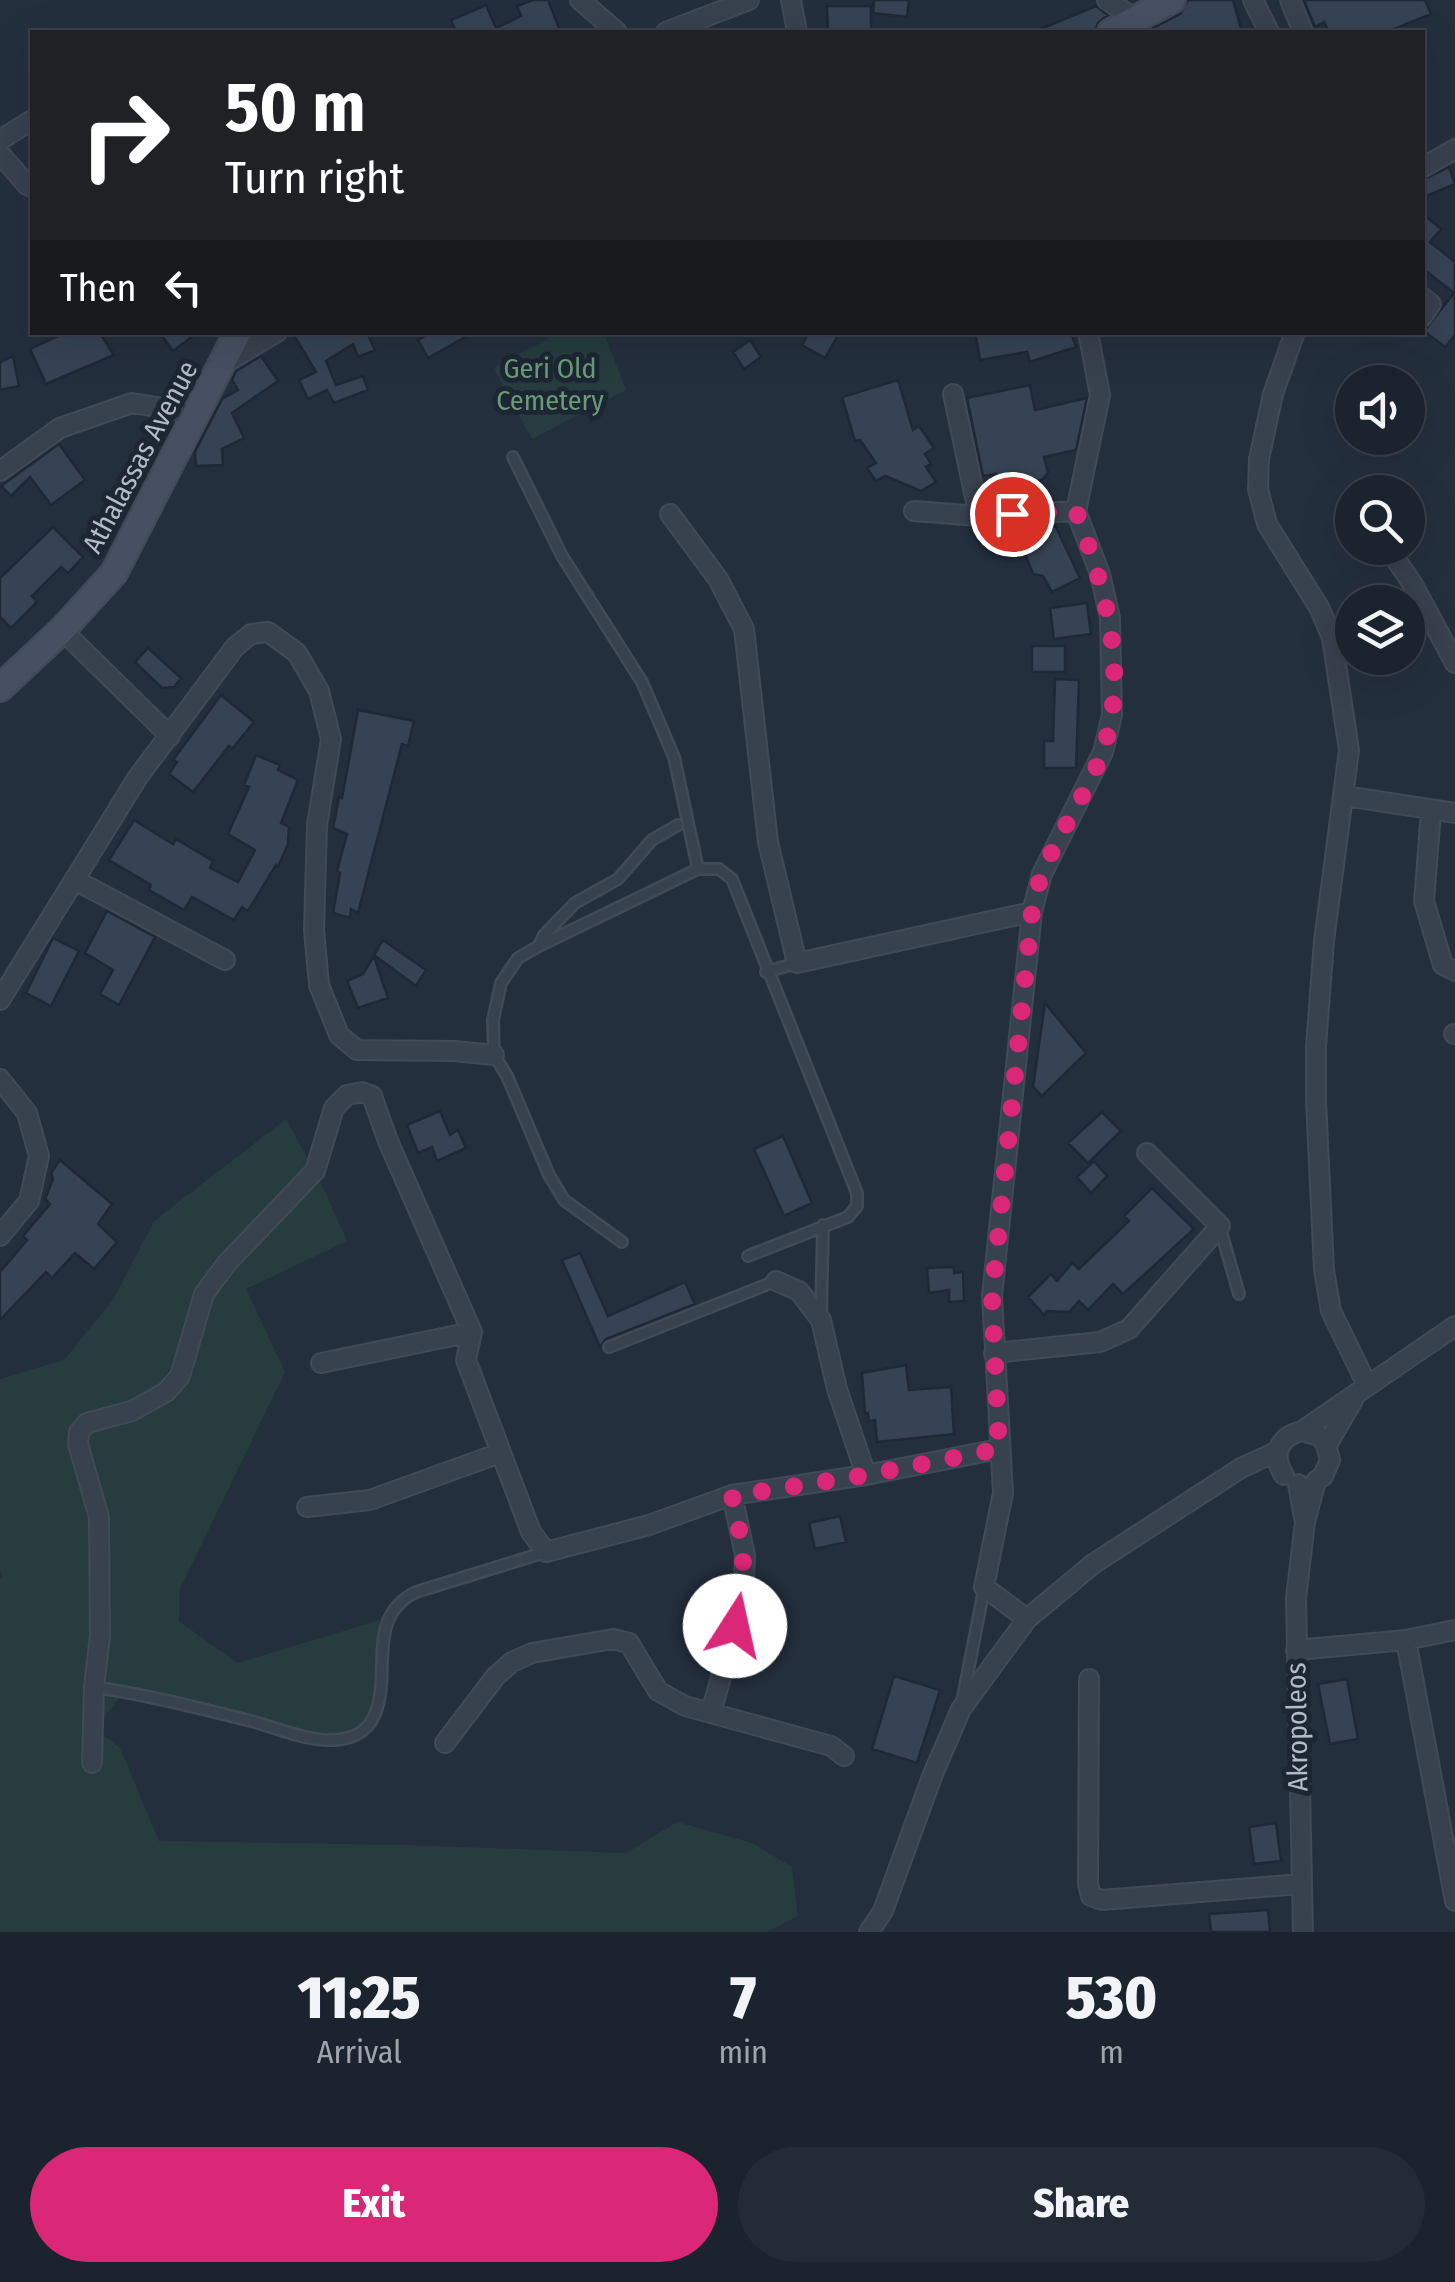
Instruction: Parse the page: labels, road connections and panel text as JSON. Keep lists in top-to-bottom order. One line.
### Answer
{"streets":{"main road":["Athalassas Avenue"],"street":["Akropoleos"]},"parks":["Geri Old Cemetery"],"page":{"turn":["50 m","Turn right"],"then":"Then","eta":["11:25","Arrival","7","min","530","m"],"buttons":["Exit","Share"]}}
